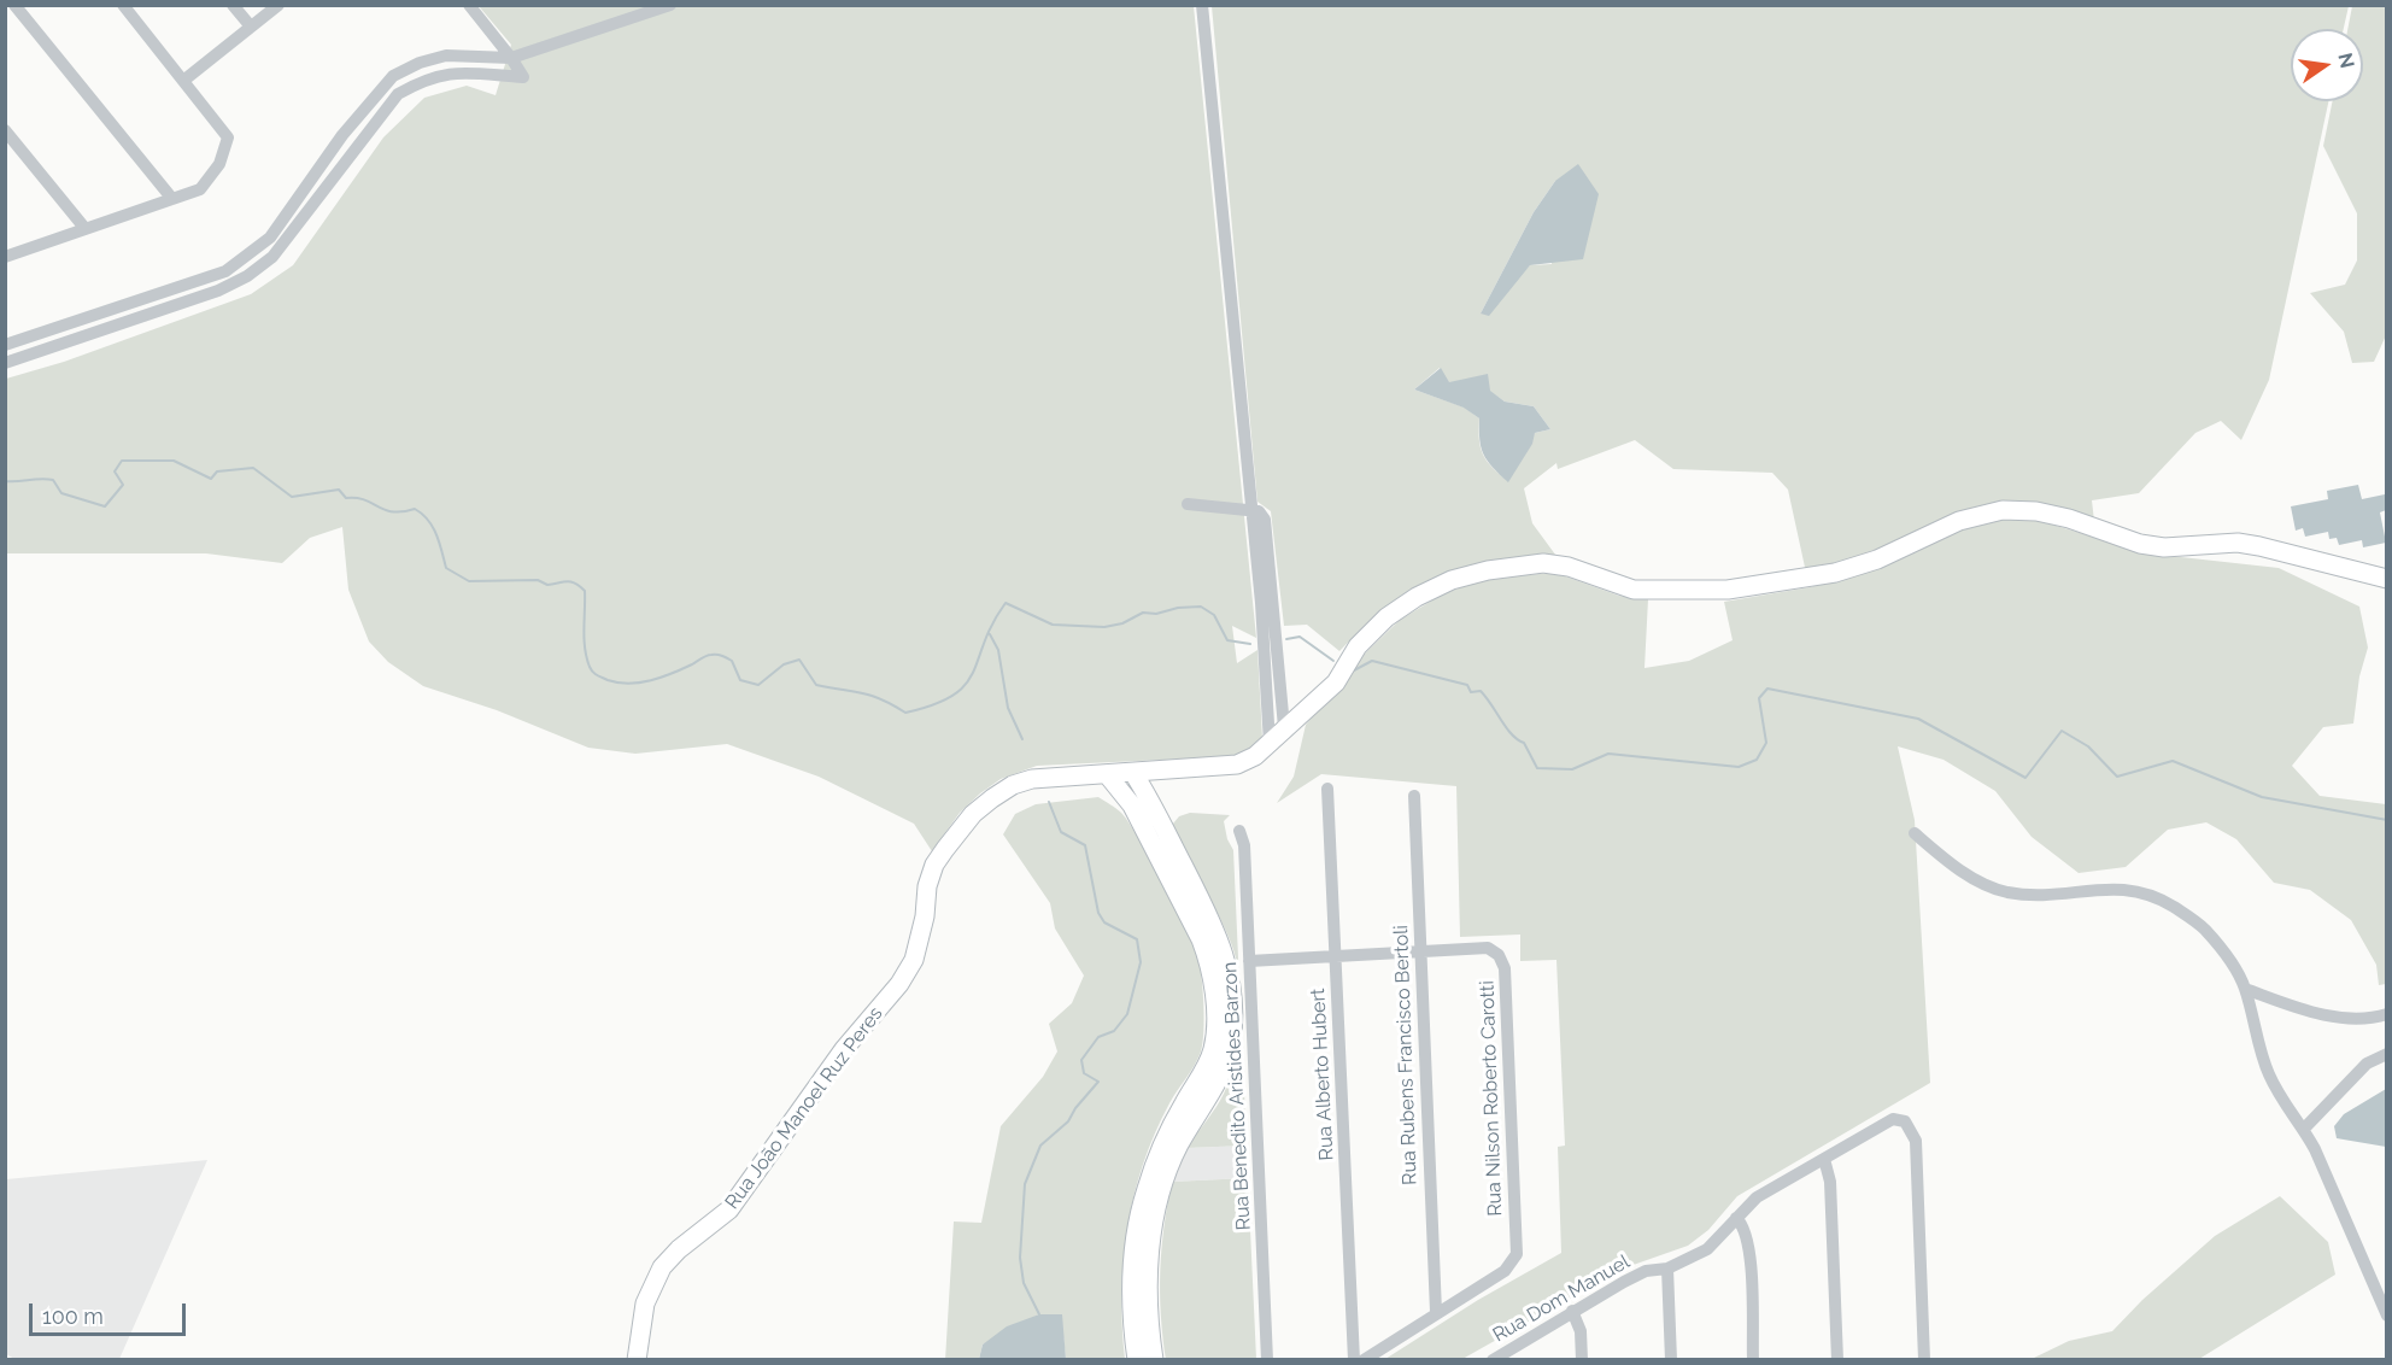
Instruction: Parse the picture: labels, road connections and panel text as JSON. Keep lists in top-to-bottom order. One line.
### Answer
{"streets":{"main road":["Rua João Manoel Ruz Peres"],"street":["Rua Rubens Francisco Bertoli","Rua Alberto Hubert","Rua Benedito Aristides Barzon","Rua Nilson Roberto Carotti","Rua Dom Manuel"]},"crossings":[["Rua Rubens Francisco Bertoli","Rua Nilson Roberto Carotti"]],"scale_bar":"100 m","north":"right"}
